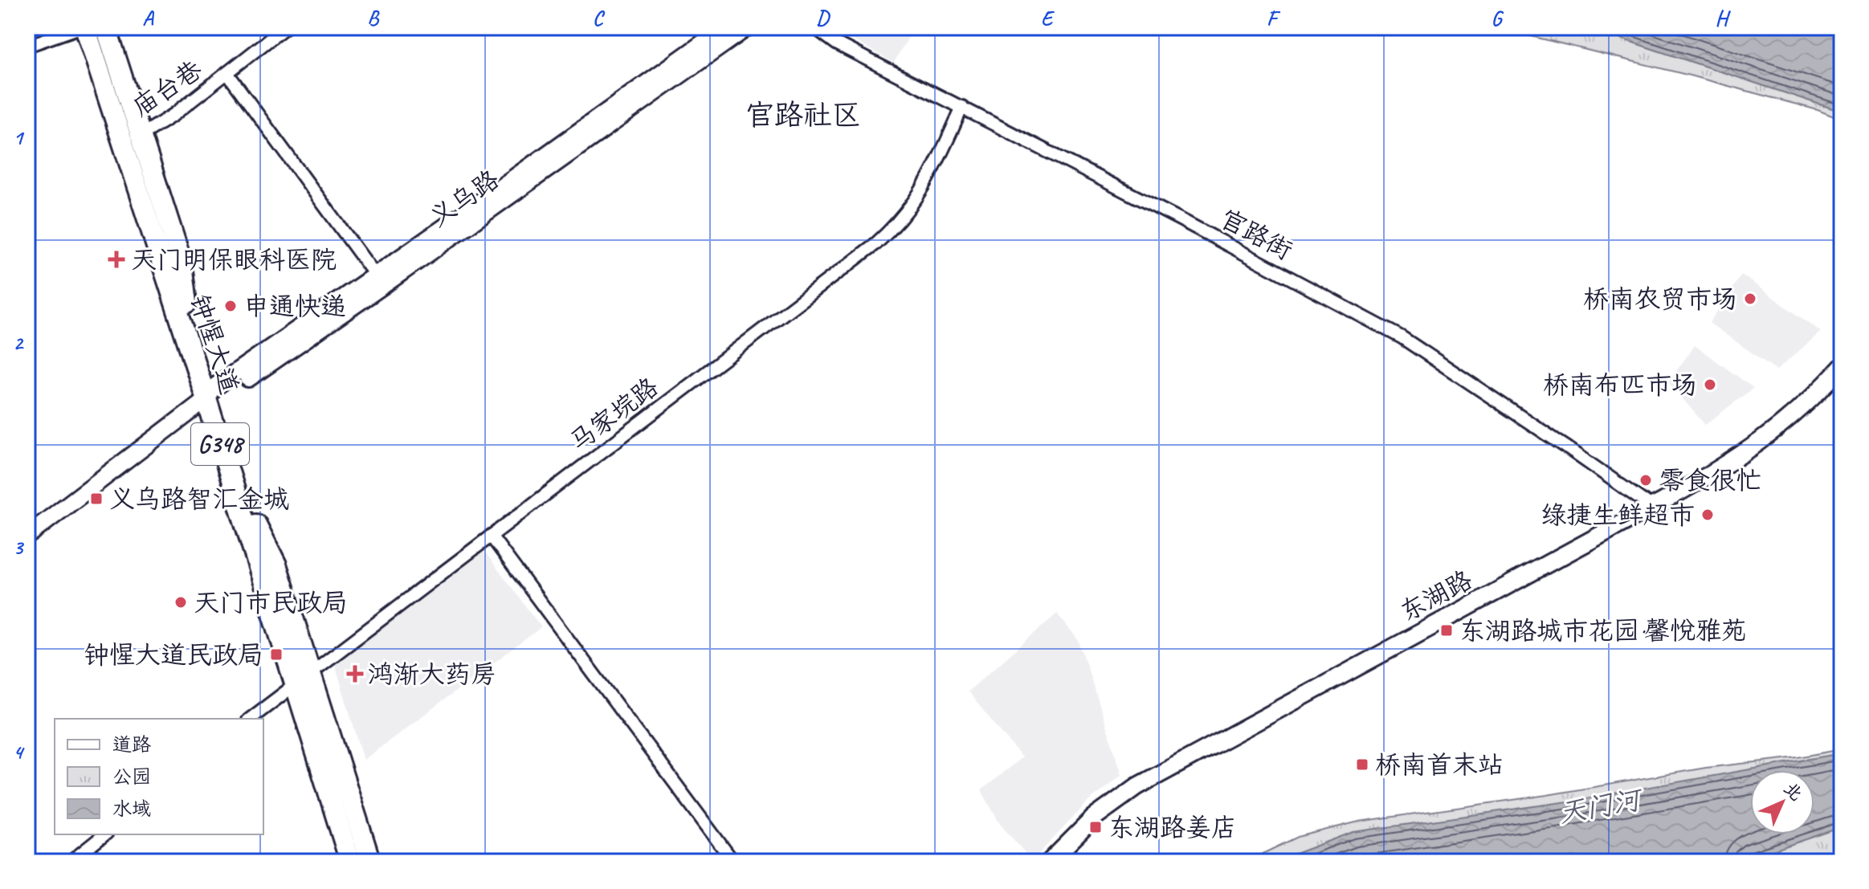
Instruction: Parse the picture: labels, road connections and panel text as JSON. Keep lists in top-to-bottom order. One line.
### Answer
{"streets":{"highway":["钟惺大道","G348"],"main road":["义乌路","东湖路"],"street":["庙台巷","官路街","马家垸路"]},"crossings":[["庙台巷","钟惺大道"],["义乌路","钟惺大道"],["官路街","马家垸路"],["官路街","东湖路"],["钟惺大道","马家垸路"]],"districts":["官路社区"],"water":["天门河"],"places":{"health":["天门明保眼科医院","鸿渐大药房"],"other":["桥南农贸市场","申通快递","桥南布匹市场","零食很忙","绿捷生鲜超市","天门市民政局"],"transit":["义乌路智汇金城","东湖路城市花园·馨悦雅苑","钟惺大道民政局","桥南首末站","东湖路姜店"]},"legend":["道路","公园","水域"],"north":"top right","grid":{"columns":["A","B","C","D","E","F","G","H"],"rows":["1","2","3","4"]}}
